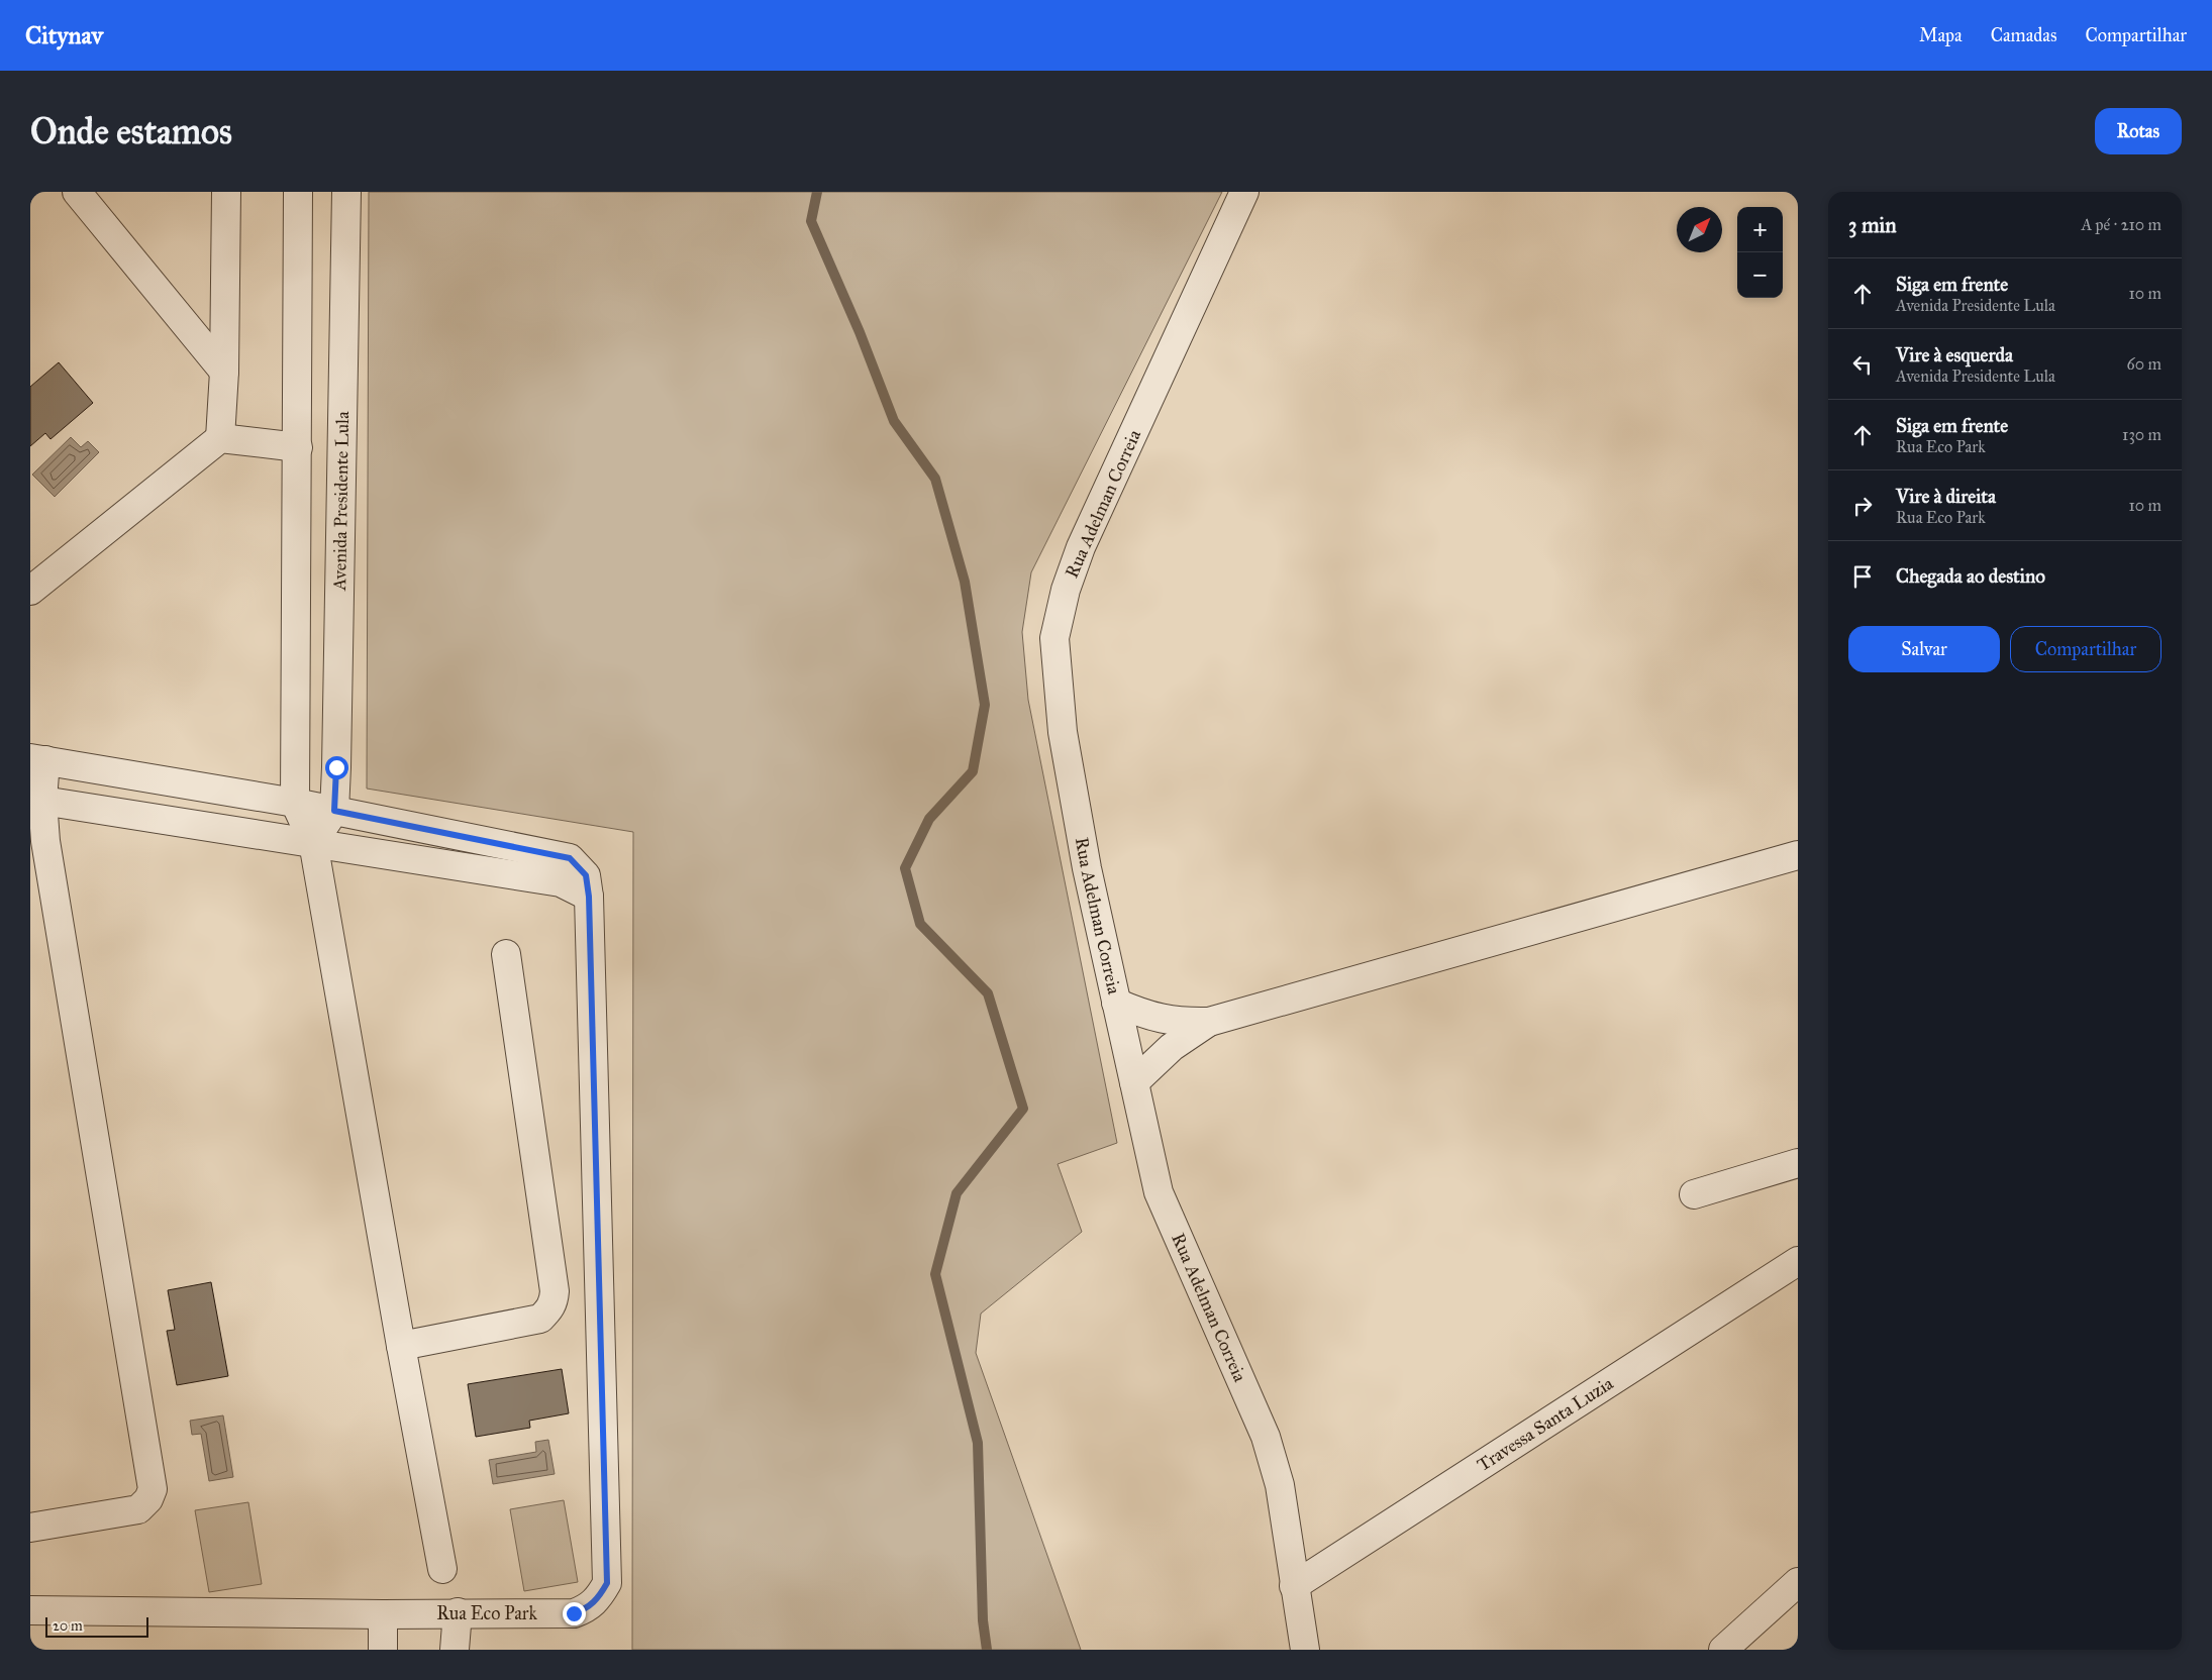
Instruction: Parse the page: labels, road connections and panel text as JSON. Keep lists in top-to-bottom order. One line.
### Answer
{"streets":{"street":["Avenida Presidente Lula","Rua Adelman Correia","Travessa Santa Luzia","Rua Eco Park"]},"crossings":[["Rua Adelman Correia","Travessa Santa Luzia"]],"scale_bar":"20 m","north":"top right","page":{"header":"Citynav","nav":["Mapa","Camadas","Compartilhar"],"buttons":["Rotas",["Salvar","Compartilhar"]],"title":"Onde estamos","heading":["3 min","A pé · 210 m"],"map_buttons":["+","−"],"list":[["Siga em frente","Avenida Presidente Lula","10 m"],["Vire à esquerda","Avenida Presidente Lula","60 m"],["Siga em frente","Rua Eco Park","130 m"],["Vire à direita","Rua Eco Park","10 m"],"Chegada ao destino"],"scale":"20 m"}}
